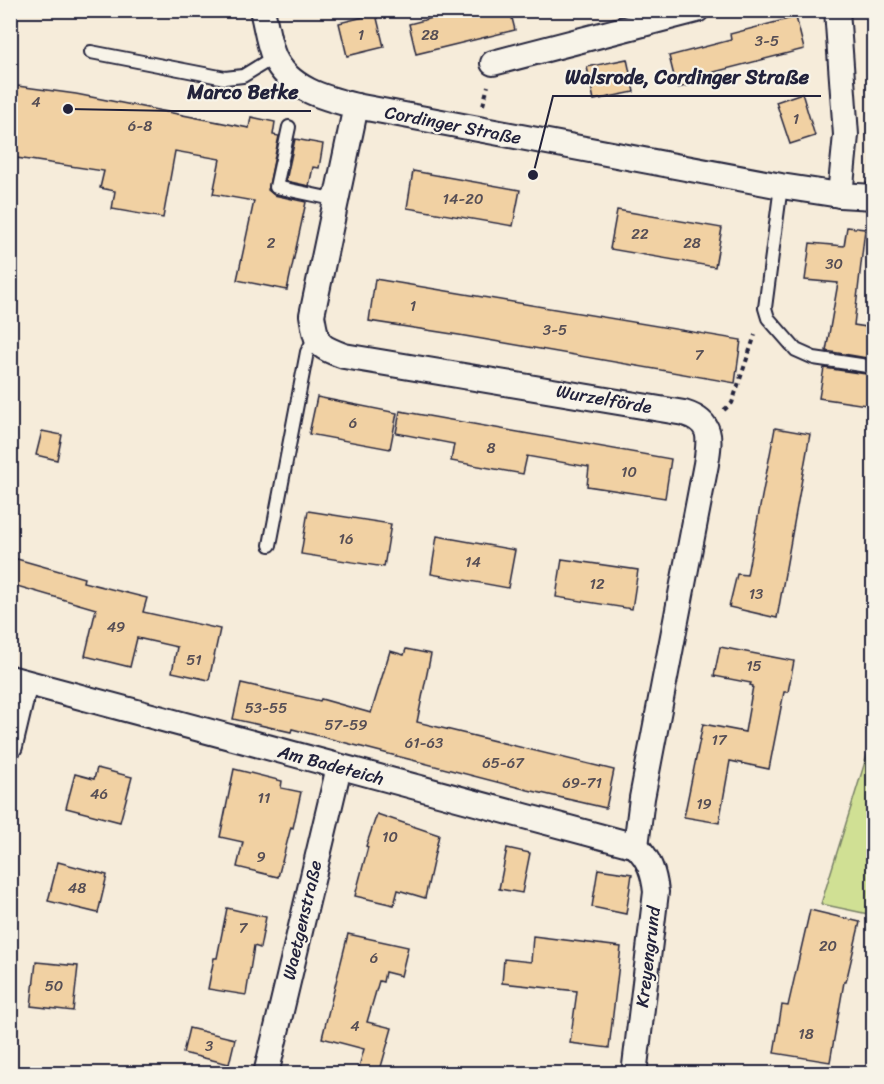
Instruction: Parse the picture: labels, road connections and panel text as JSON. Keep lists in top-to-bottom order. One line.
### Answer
{"streets":{"street":["Cordinger Straße","Wurzelförde","Am Badeteich","Waetgenstraße","Kreyengrund"]},"crossings":[["Am Badeteich","Waetgenstraße"],["Am Badeteich","Kreyengrund"]],"places":["Marco Betke","Walsrode, Cordinger Straße"],"house_numbers":["1","28","3-5","4","1","6-8","14-20","22","2","28","30","1","3-5","7","6","8","10","16","14","12","13","49","51","15","53-55","57-59","17","61-63","65-67","69-71","46","11","19","10","9","48","7","20","6","50","4","18","3"]}
